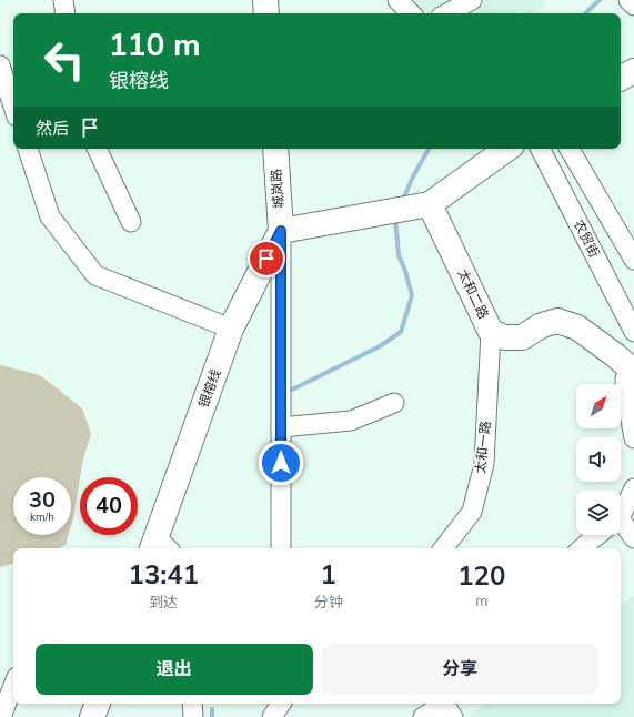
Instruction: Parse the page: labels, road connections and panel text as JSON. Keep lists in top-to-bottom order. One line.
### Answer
{"streets":{"main road":["城岚路","太和二路","银榕线"],"street":["农贸街","太和一路"]},"crossings":[["城岚路","银榕线"],["太和二路","太和一路"]],"north":"top right","page":{"turn":["110 m","银榕线"],"then":"然后","speed":"30 km/h","limit":"40","eta":["13:41","到达","1","分钟","120","m"],"buttons":["退出","分享"]}}
